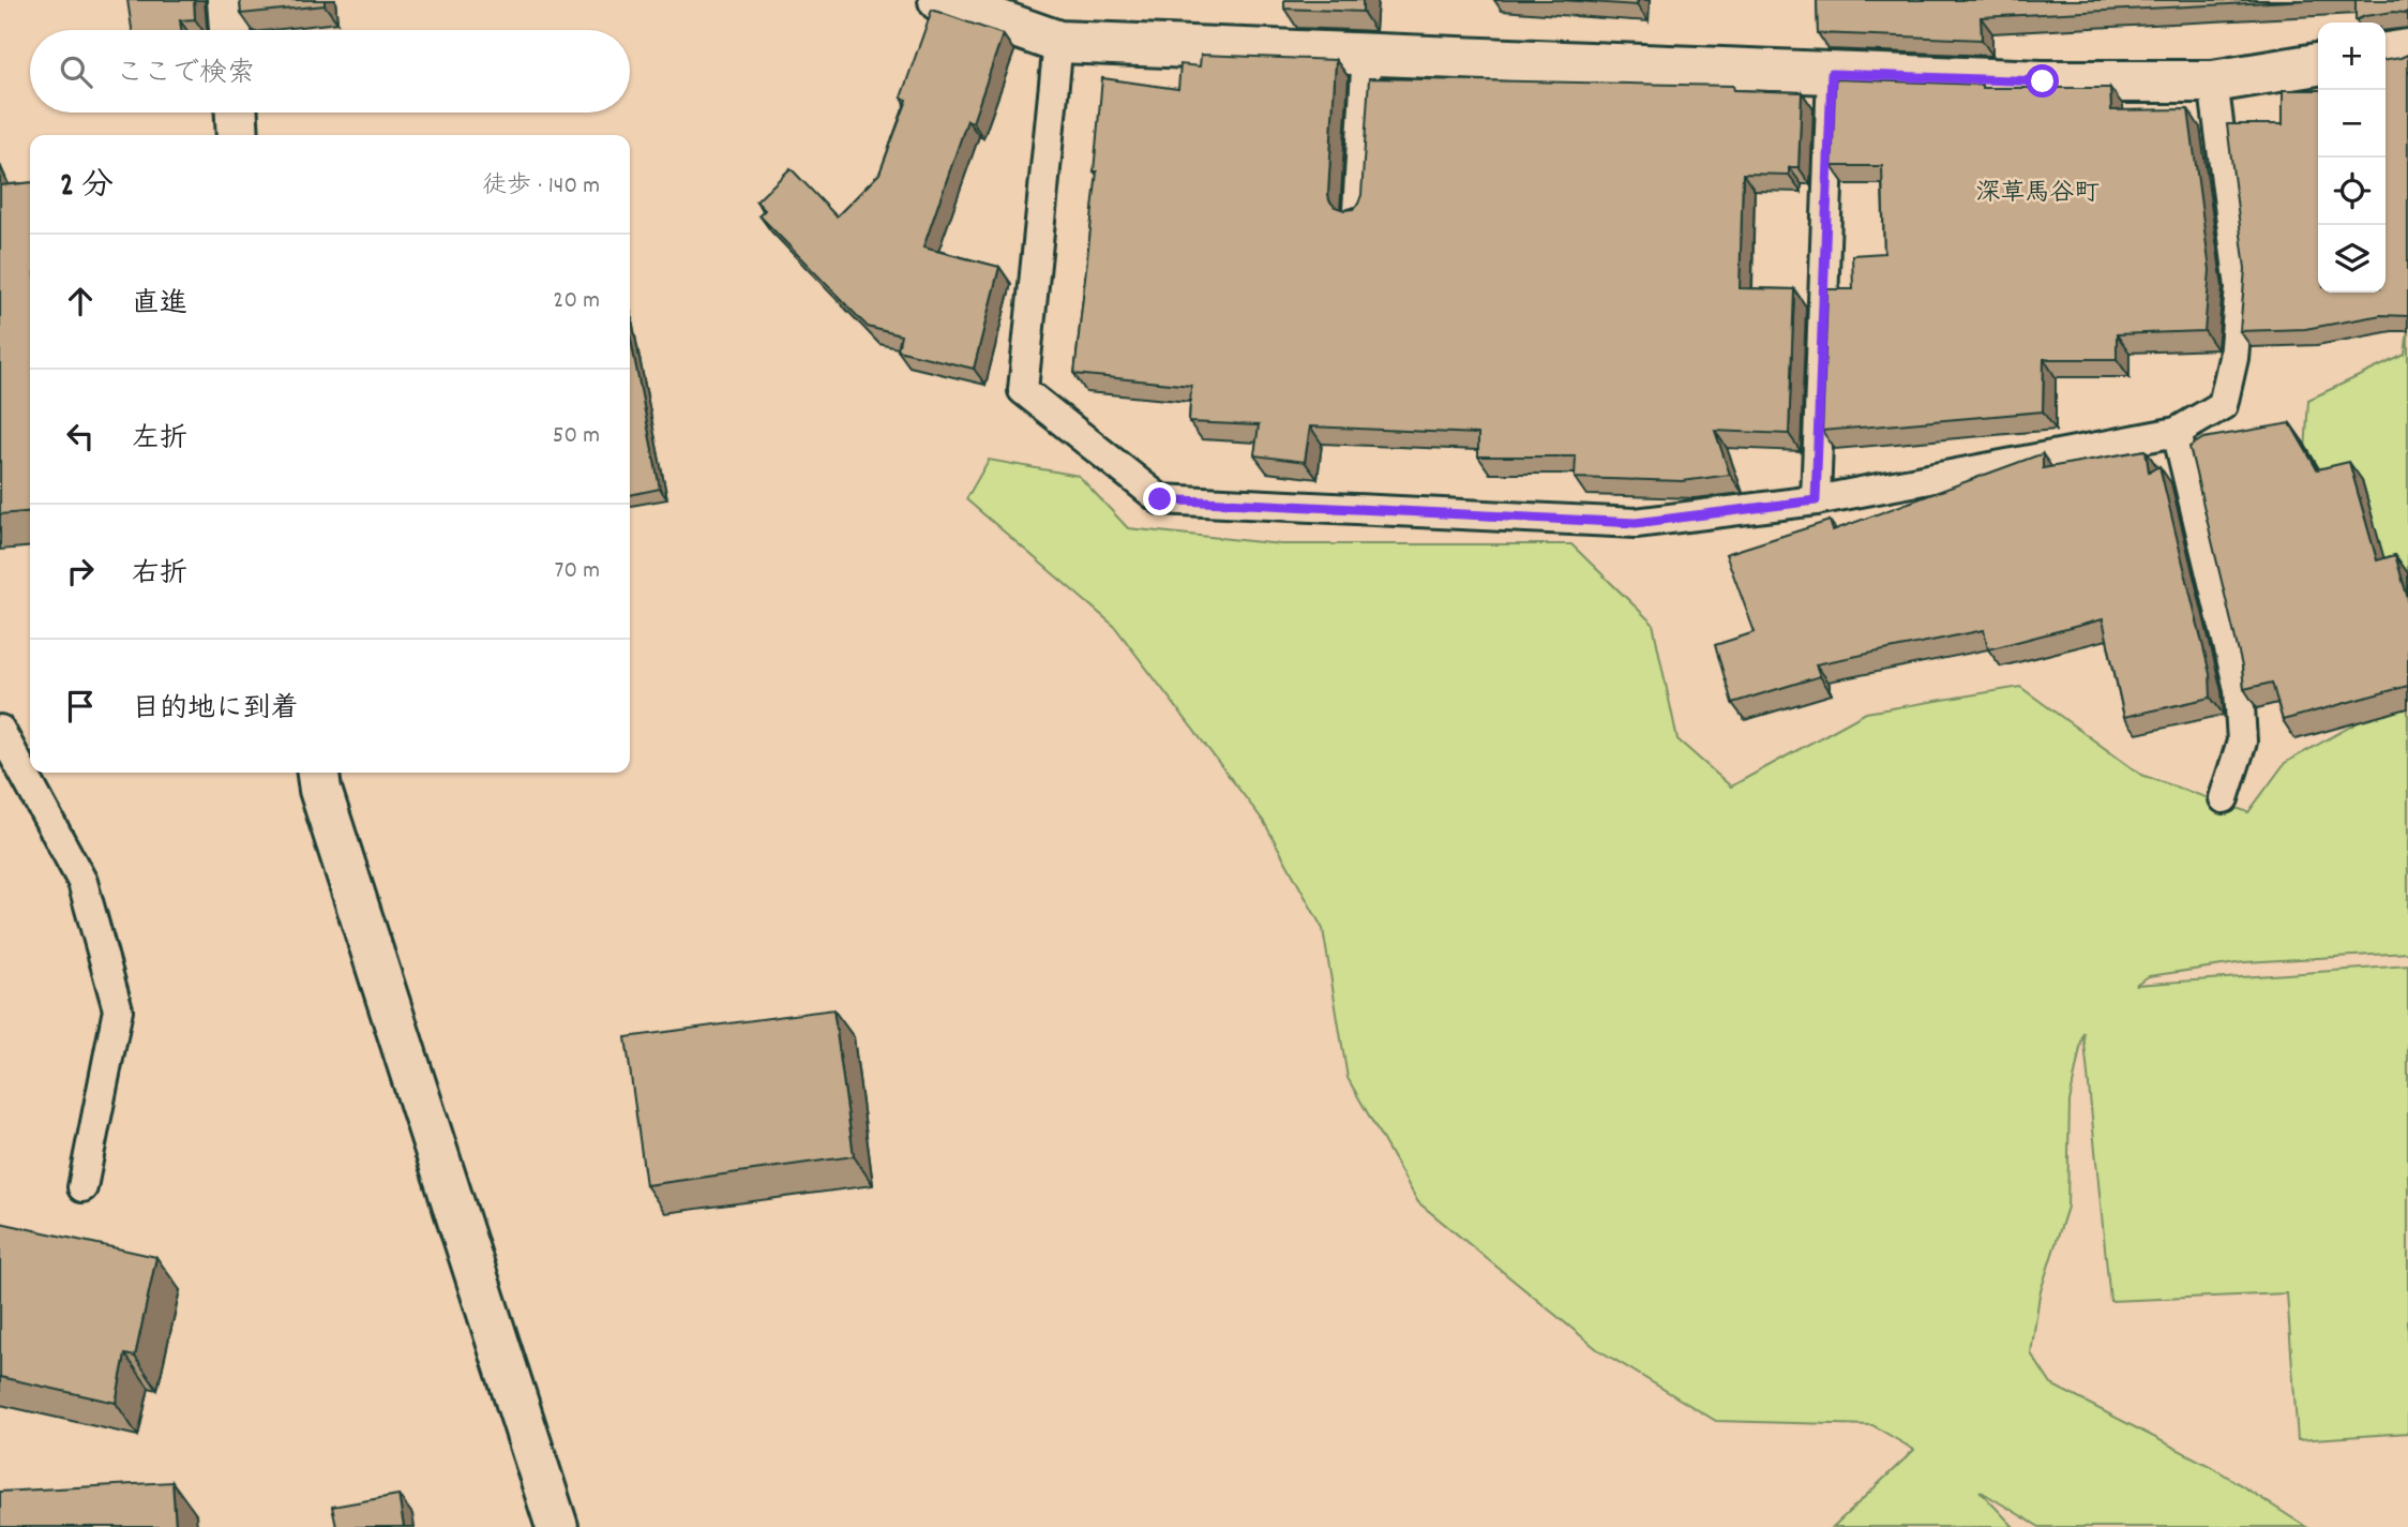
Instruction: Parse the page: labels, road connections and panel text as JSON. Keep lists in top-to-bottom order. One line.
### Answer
{"districts":["深草馬谷町"],"page":{"map_buttons":["+","−"],"search":"ここで検索","heading":["2 分","徒歩 · 140 m"],"list":[["直進","20 m"],["左折","50 m"],["右折","70 m"],"目的地に到着"]}}
